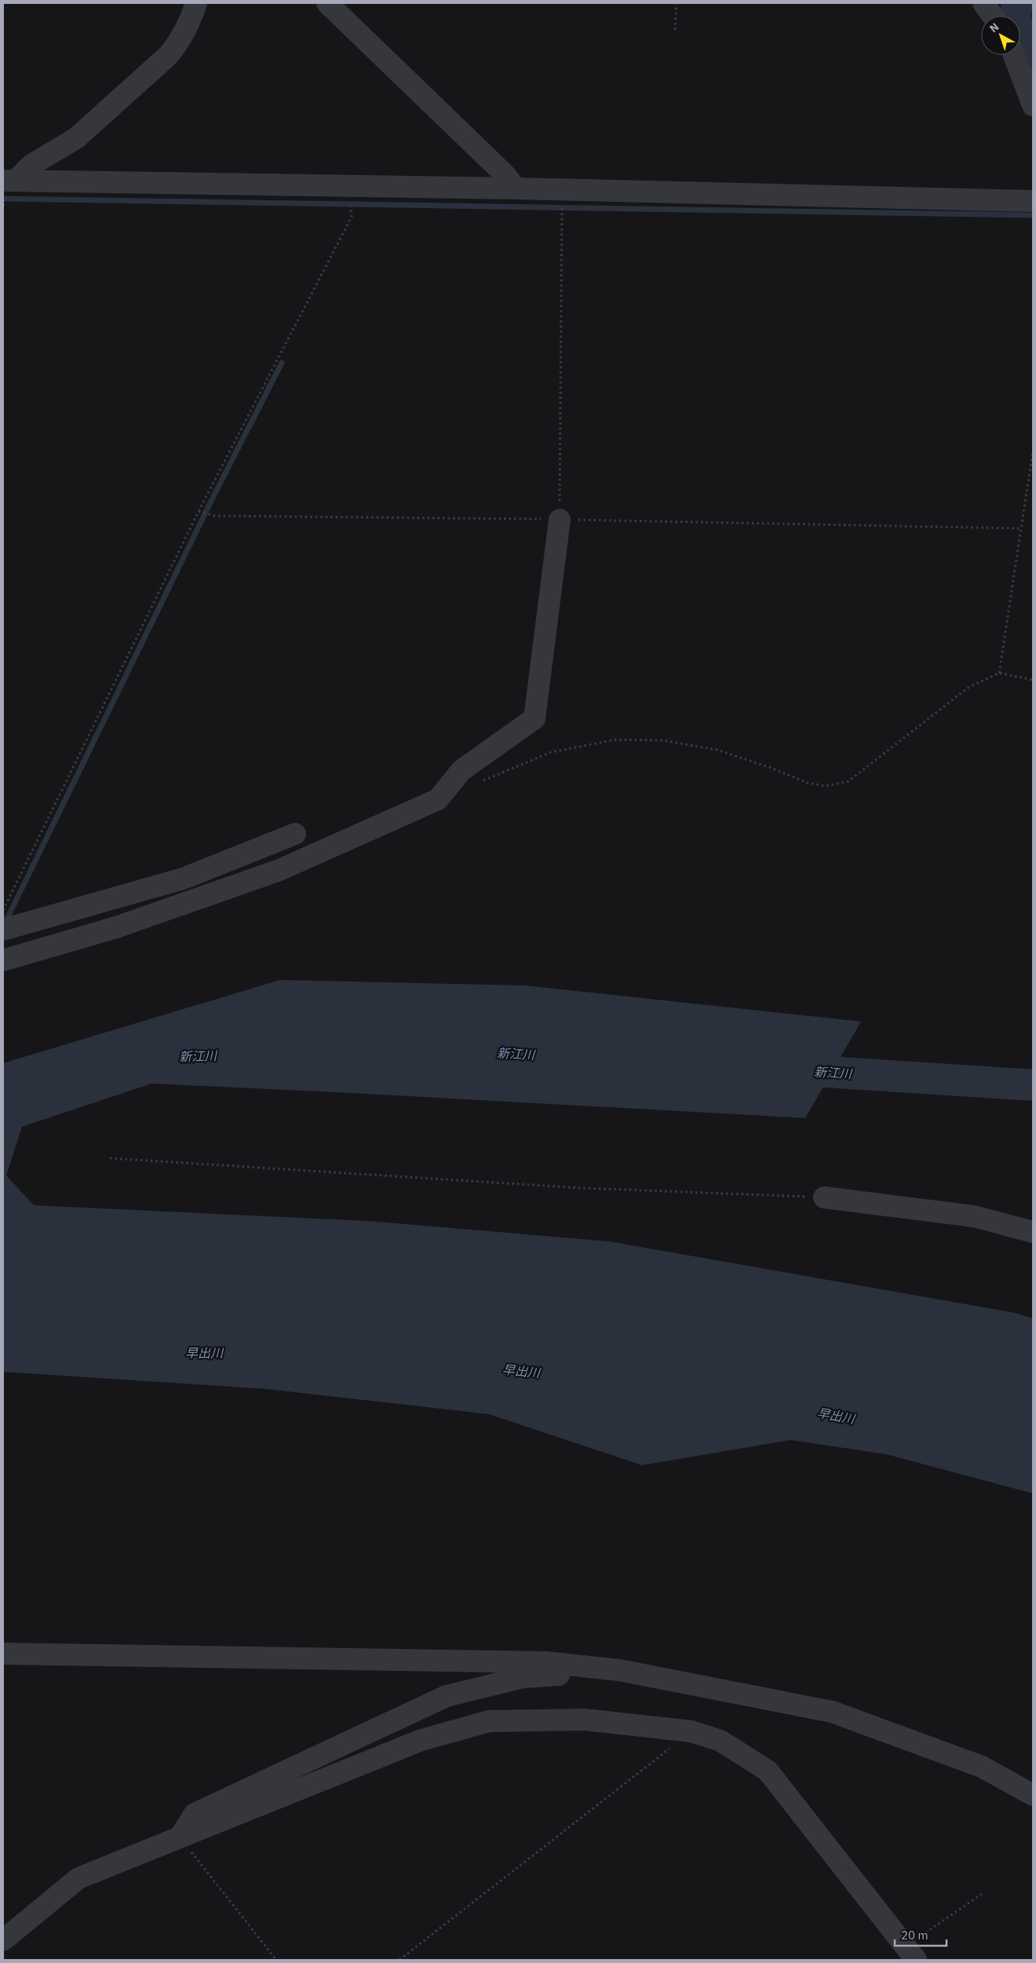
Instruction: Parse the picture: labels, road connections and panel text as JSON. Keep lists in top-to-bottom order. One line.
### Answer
{"water":["新江川","早出川"],"scale_bar":"20 m","north":"top left"}
